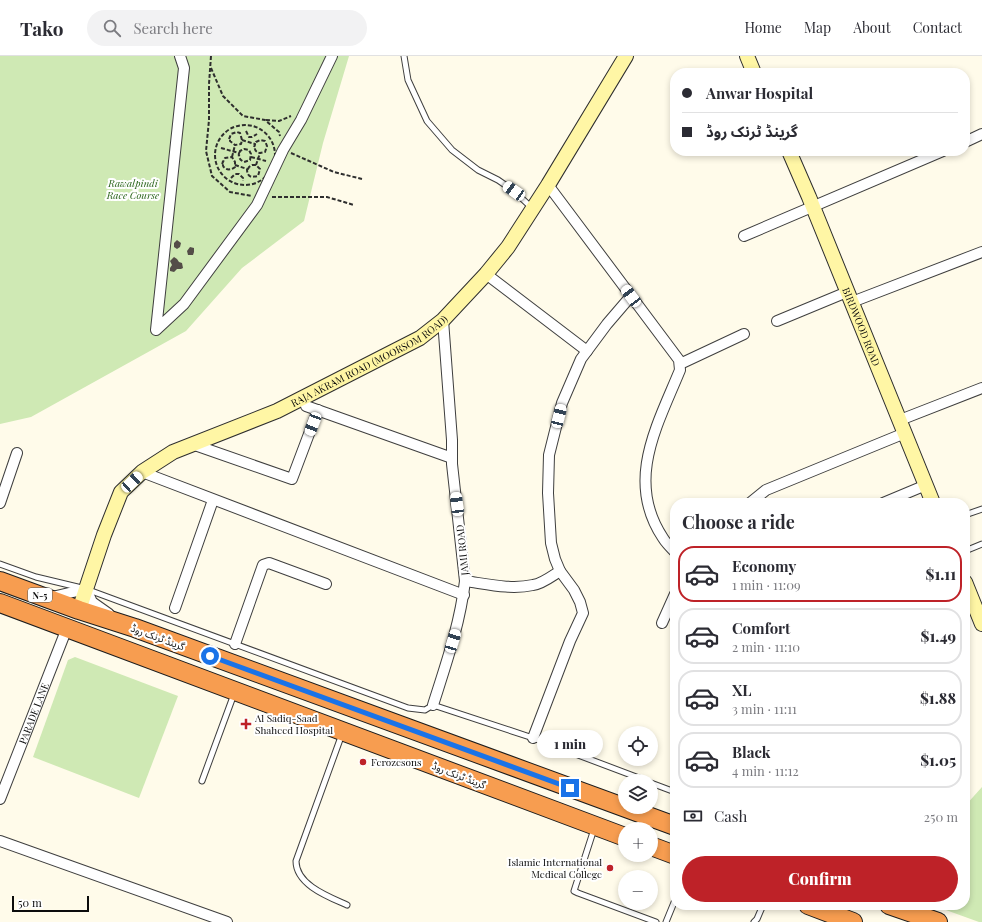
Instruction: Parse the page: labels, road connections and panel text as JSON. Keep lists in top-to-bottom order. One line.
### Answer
{"streets":{"highway":["N-5","گرینڈ ٹرنک روڈ"],"street":["BIRDWOOD ROAD","RAJA AKRAM ROAD (MOORSOM ROAD)","JAMI ROAD","PARADE LANE"]},"crossings":[["RAJA AKRAM ROAD (MOORSOM ROAD)","JAMI ROAD"],["RAJA AKRAM ROAD (MOORSOM ROAD)","گرینڈ ٹرنک روڈ"],["گرینڈ ٹرنک روڈ","PARADE LANE"]],"parks":["Rawalpindi Race Course"],"places":{"health":["Al Sadiq-Saad Shaheed Hospital"],"other":["Ferozesons","Islamic International Medical College"]},"scale_bar":"50 m","page":{"header":"Tako","search":"Search here","nav":["Home","Map","About","Contact"],"banner":["Anwar Hospital","گرینڈ ٹرنک روڈ"],"heading":"Choose a ride","list":[{"name":"Economy","note":"1 min · 11:09","value":"$1.11"},{"name":"Comfort","note":"2 min · 11:10","value":"$1.49"},{"name":"XL","note":"3 min · 11:11","value":"$1.88"},{"name":"Black","note":"4 min · 11:12","value":"$1.05"}],"map_buttons":["+","−"],"bubble":"1 min","pay":["Cash","250 m"],"buttons":"Confirm","scale":"50 m"}}
